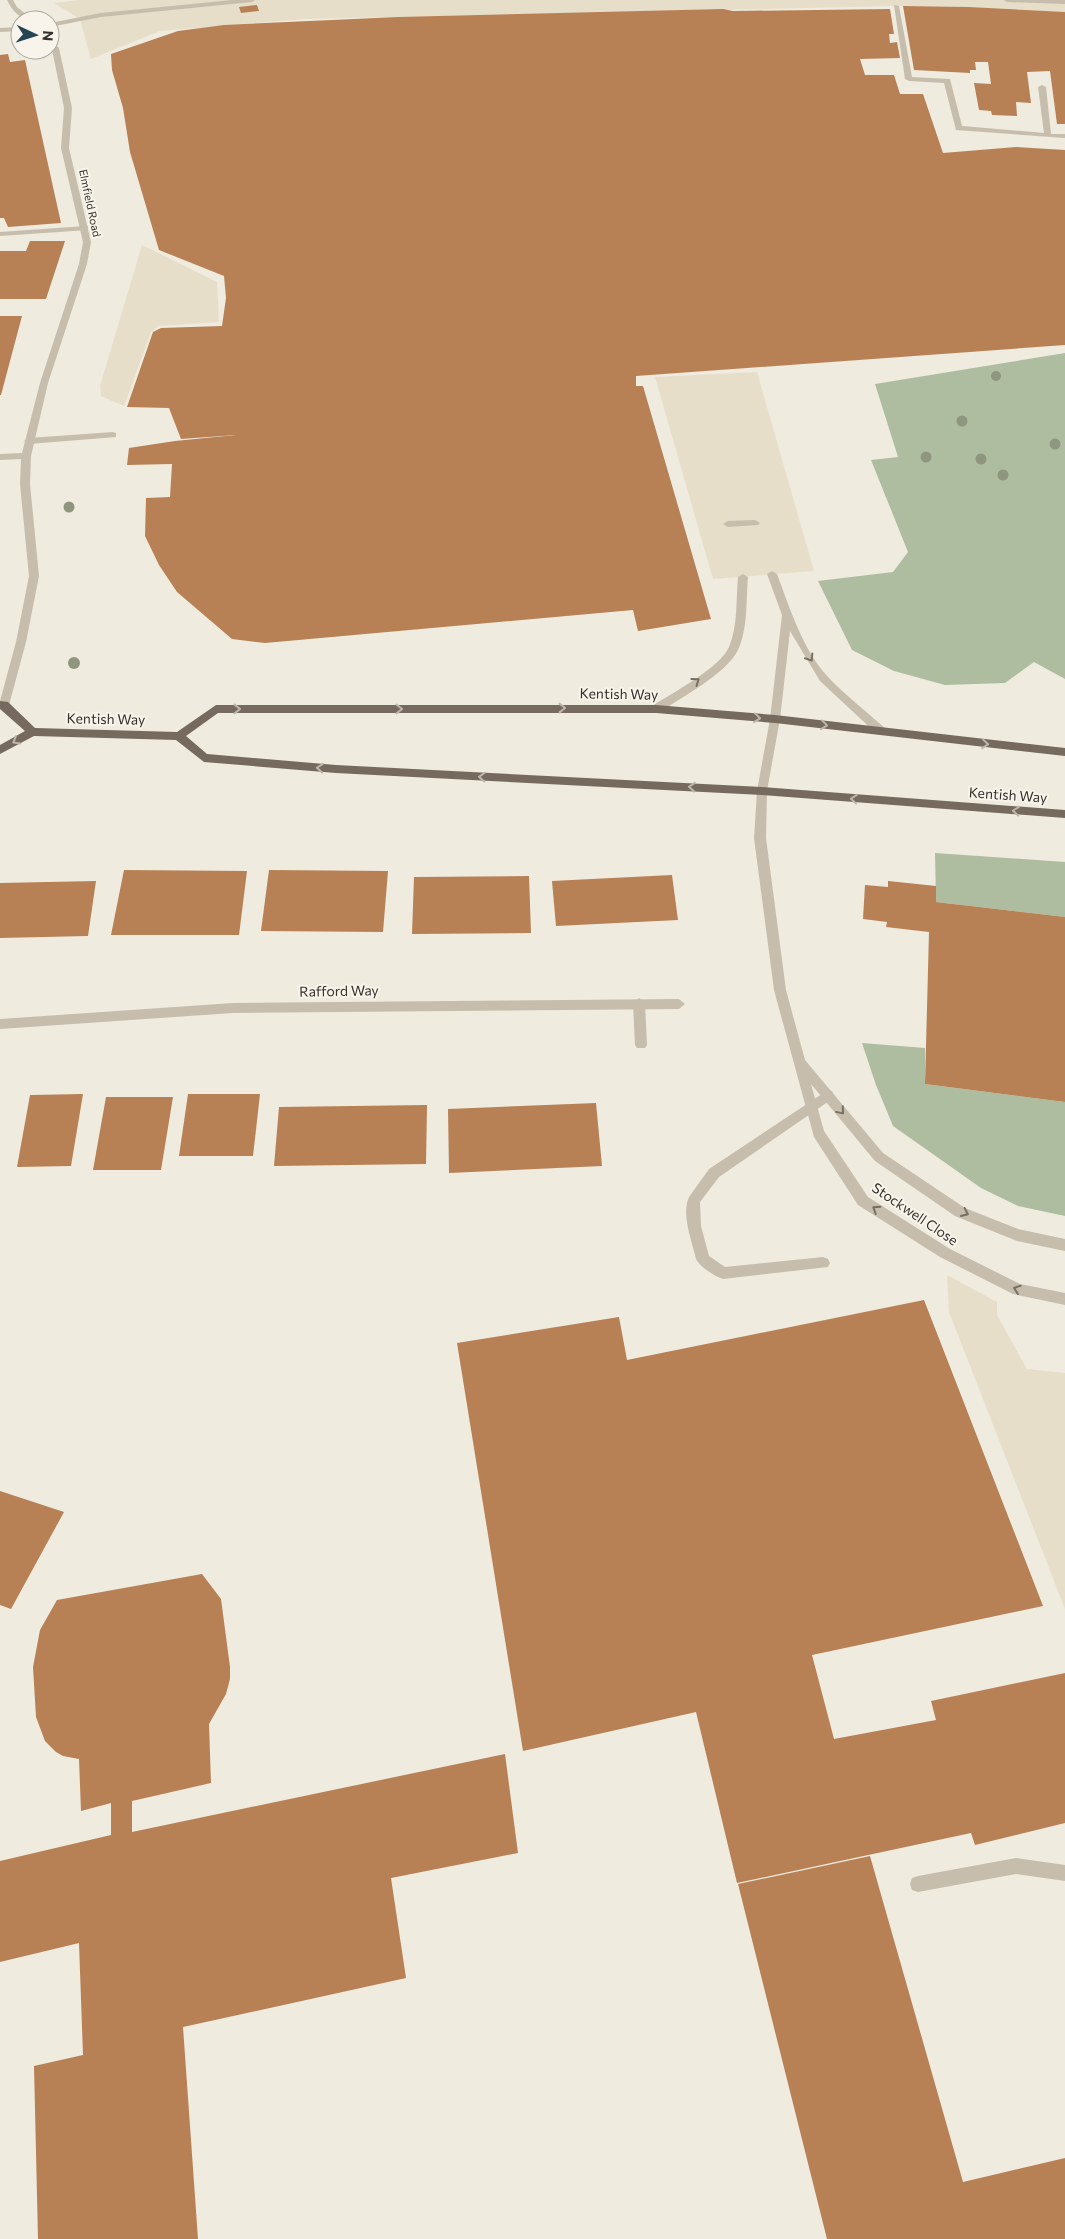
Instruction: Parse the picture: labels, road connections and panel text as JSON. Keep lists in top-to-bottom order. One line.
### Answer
{"streets":{"main road":["Kentish Way"],"street":["Elmfield Road","Rafford Way","Stockwell Close"]},"crossings":[["Kentish Way","Stockwell Close"]],"north":"right"}
